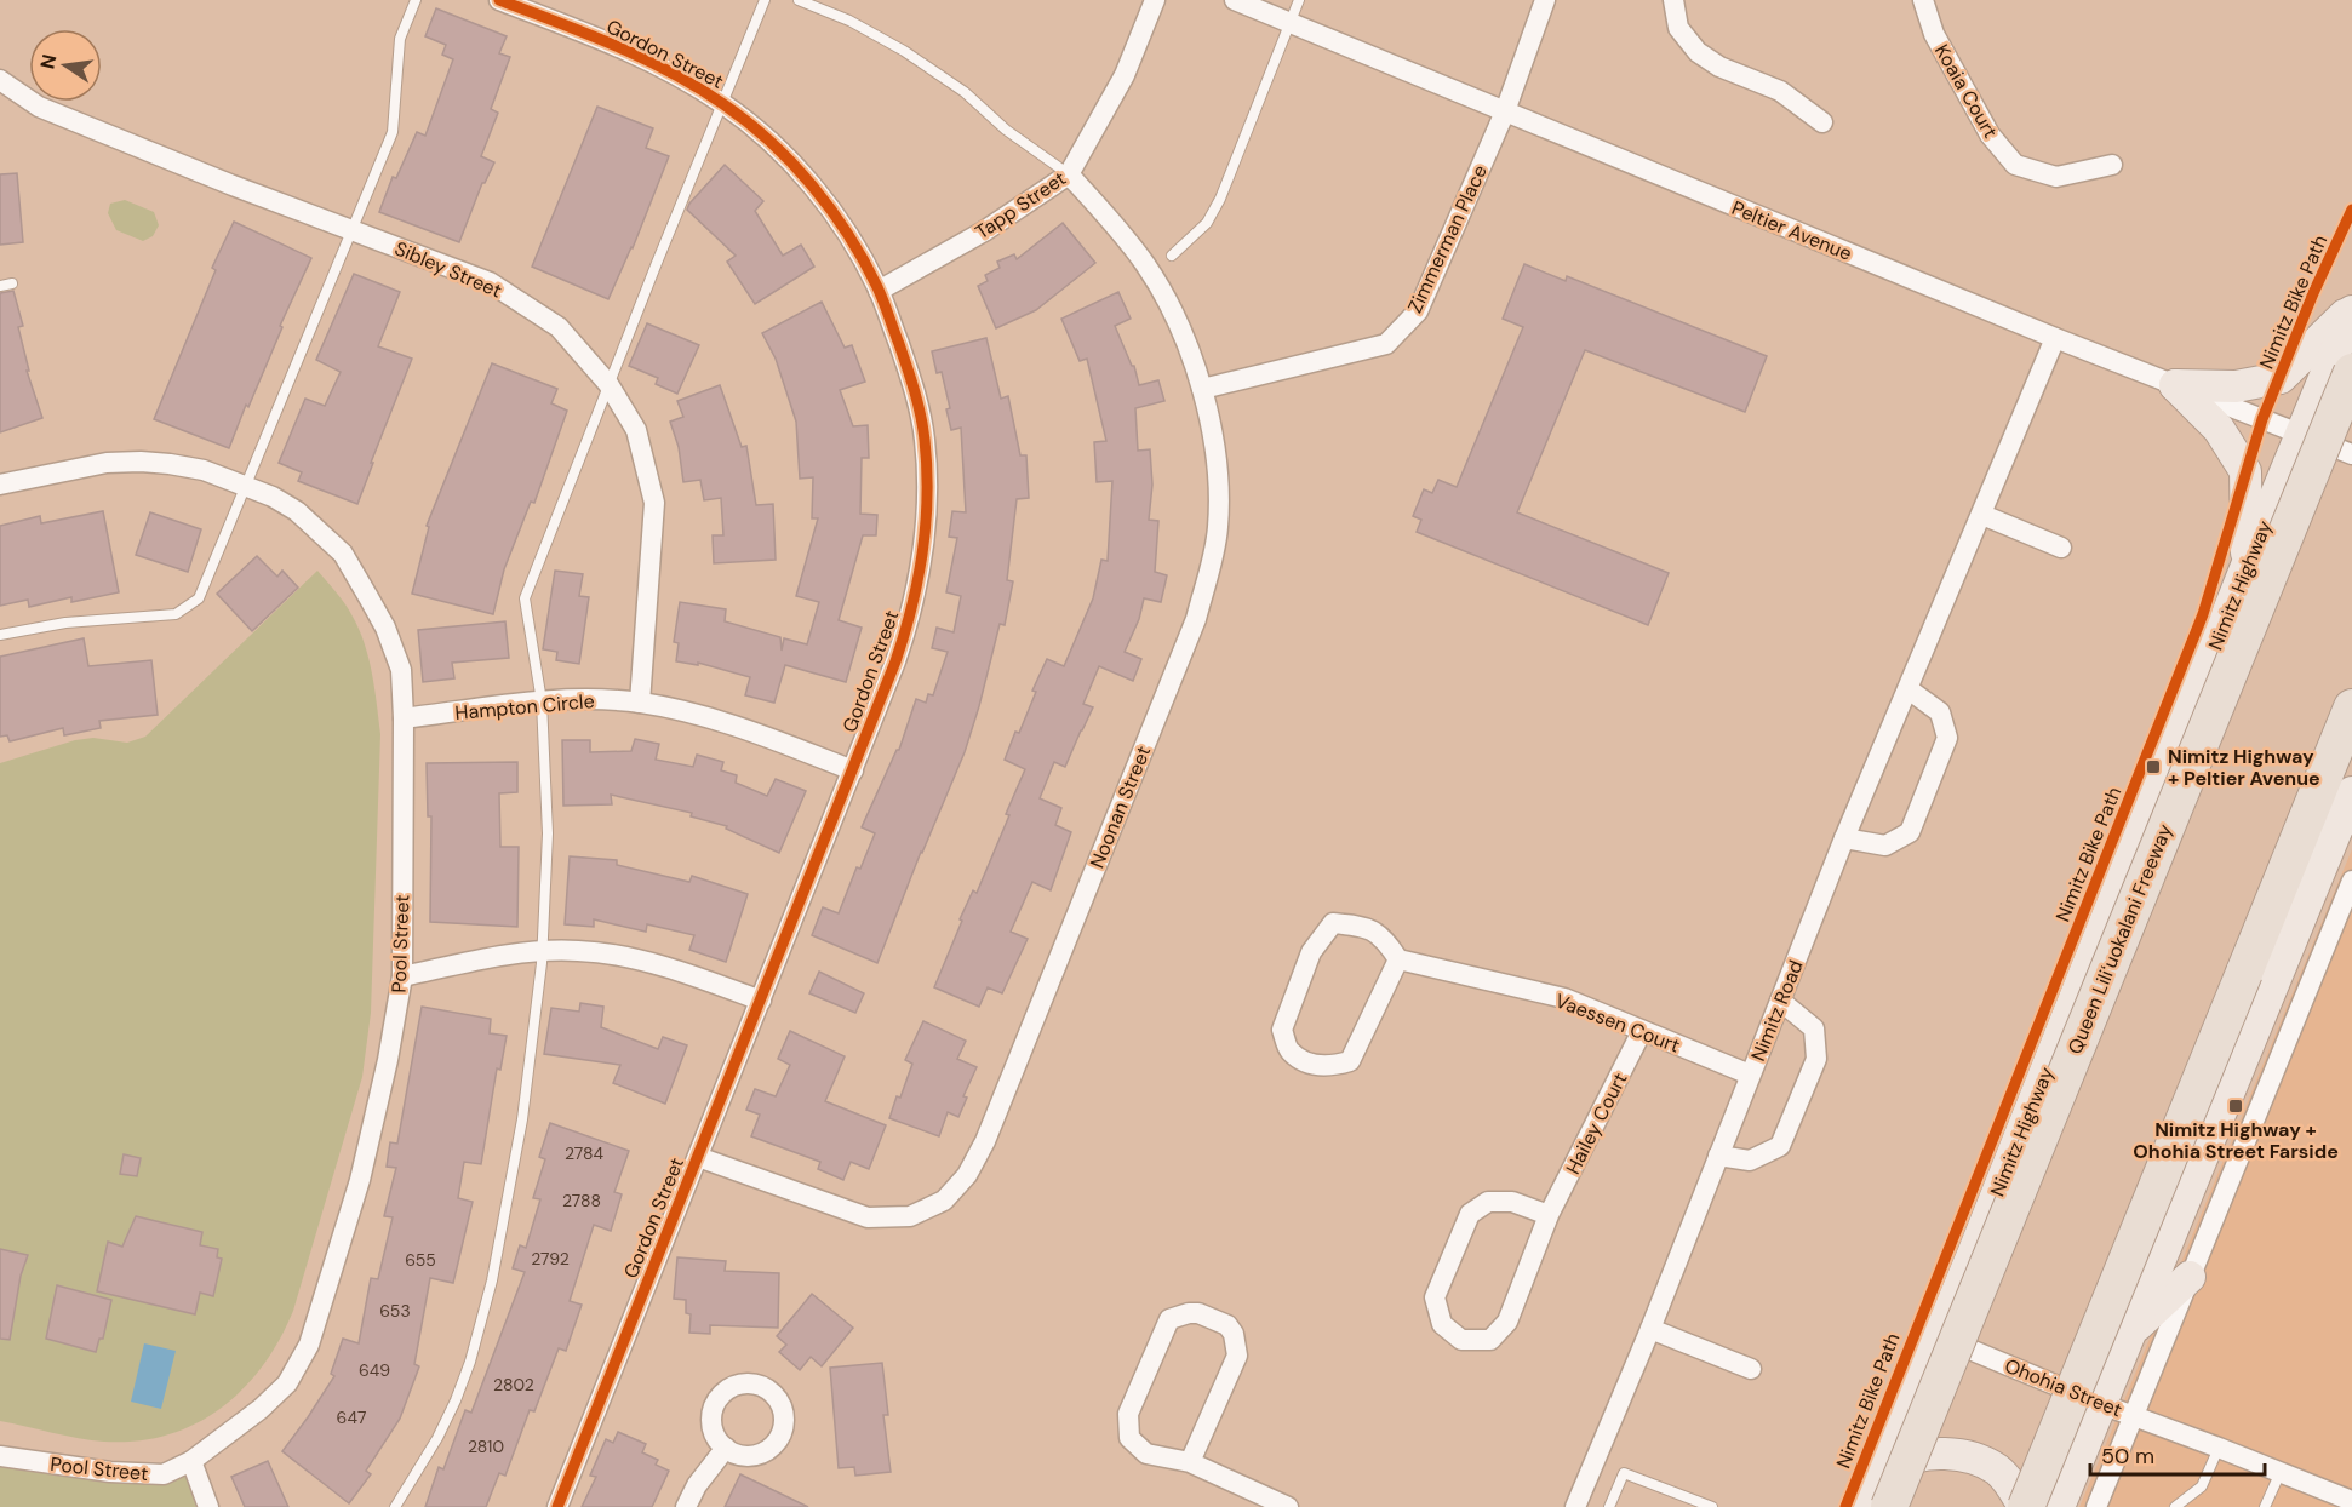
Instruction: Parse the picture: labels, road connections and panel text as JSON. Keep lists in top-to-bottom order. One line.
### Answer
{"streets":{"highway":["Queen Liliʻuokalani Freeway"],"main road":["Nimitz Highway"],"street":["Gordon Street","Koaia Court","Tapp Street","Peltier Avenue","Zimmerman Place","Sibley Street","Hampton Circle","Noonan Street","Pool Street","Nimitz Road","Vaessen Court","Hailey Court","Ohohia Street"],"cycle path":["Nimitz Bike Path"]},"crossings":[["Gordon Street","Tapp Street"],["Gordon Street","Hampton Circle"],["Gordon Street","Noonan Street"],["Tapp Street","Noonan Street"],["Peltier Avenue","Zimmerman Place"],["Peltier Avenue","Nimitz Highway"],["Peltier Avenue","Nimitz Road"],["Zimmerman Place","Noonan Street"],["Sibley Street","Hampton Circle"],["Nimitz Highway","Queen Liliʻuokalani Freeway"],["Nimitz Highway","Ohohia Street"],["Hampton Circle","Pool Street"],["Nimitz Road","Vaessen Court"],["Vaessen Court","Hailey Court"]],"places":{"transit":["Nimitz Highway + Peltier Avenue","Nimitz Highway + Ohohia Street Farside"]},"house_numbers":["2784","2788","2792","655","653","649","2802","647","2810"],"scale_bar":"50 m","north":"left"}
